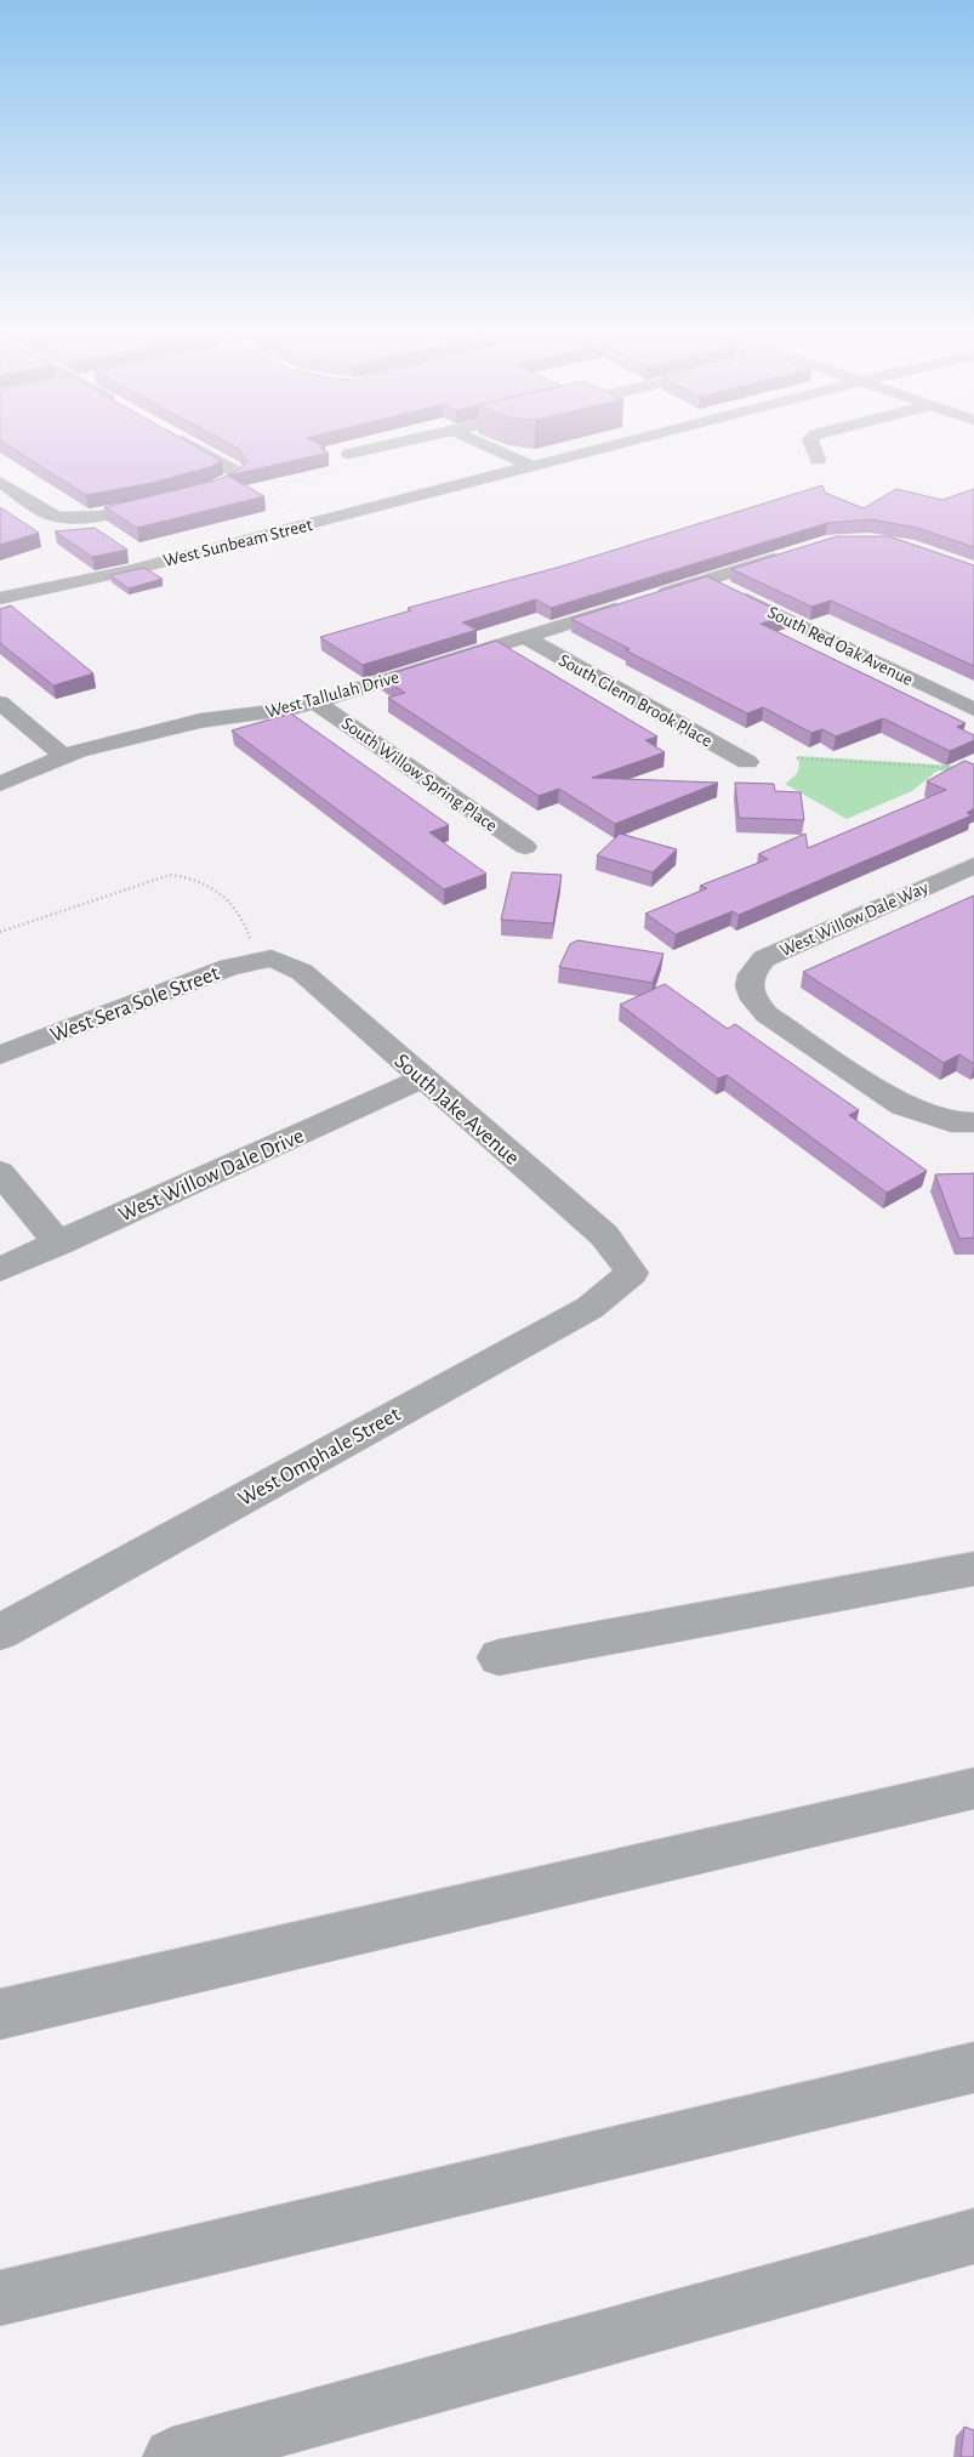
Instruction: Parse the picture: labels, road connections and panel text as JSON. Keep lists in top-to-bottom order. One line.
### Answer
{"streets":{"street":["West Sunbeam Street","South Red Oak Avenue","West Tallulah Drive","South Glenn Brook Place","South Willow Spring Place","West Willow Dale Way","West Sera Sole Street","South Jake Avenue","West Willow Dale Drive","West Omphale Street"]},"crossings":[["South Red Oak Avenue","West Tallulah Drive"],["West Tallulah Drive","South Glenn Brook Place"],["West Tallulah Drive","South Willow Spring Place"],["West Sera Sole Street","South Jake Avenue"],["South Jake Avenue","West Willow Dale Drive"],["South Jake Avenue","West Omphale Street"]]}
